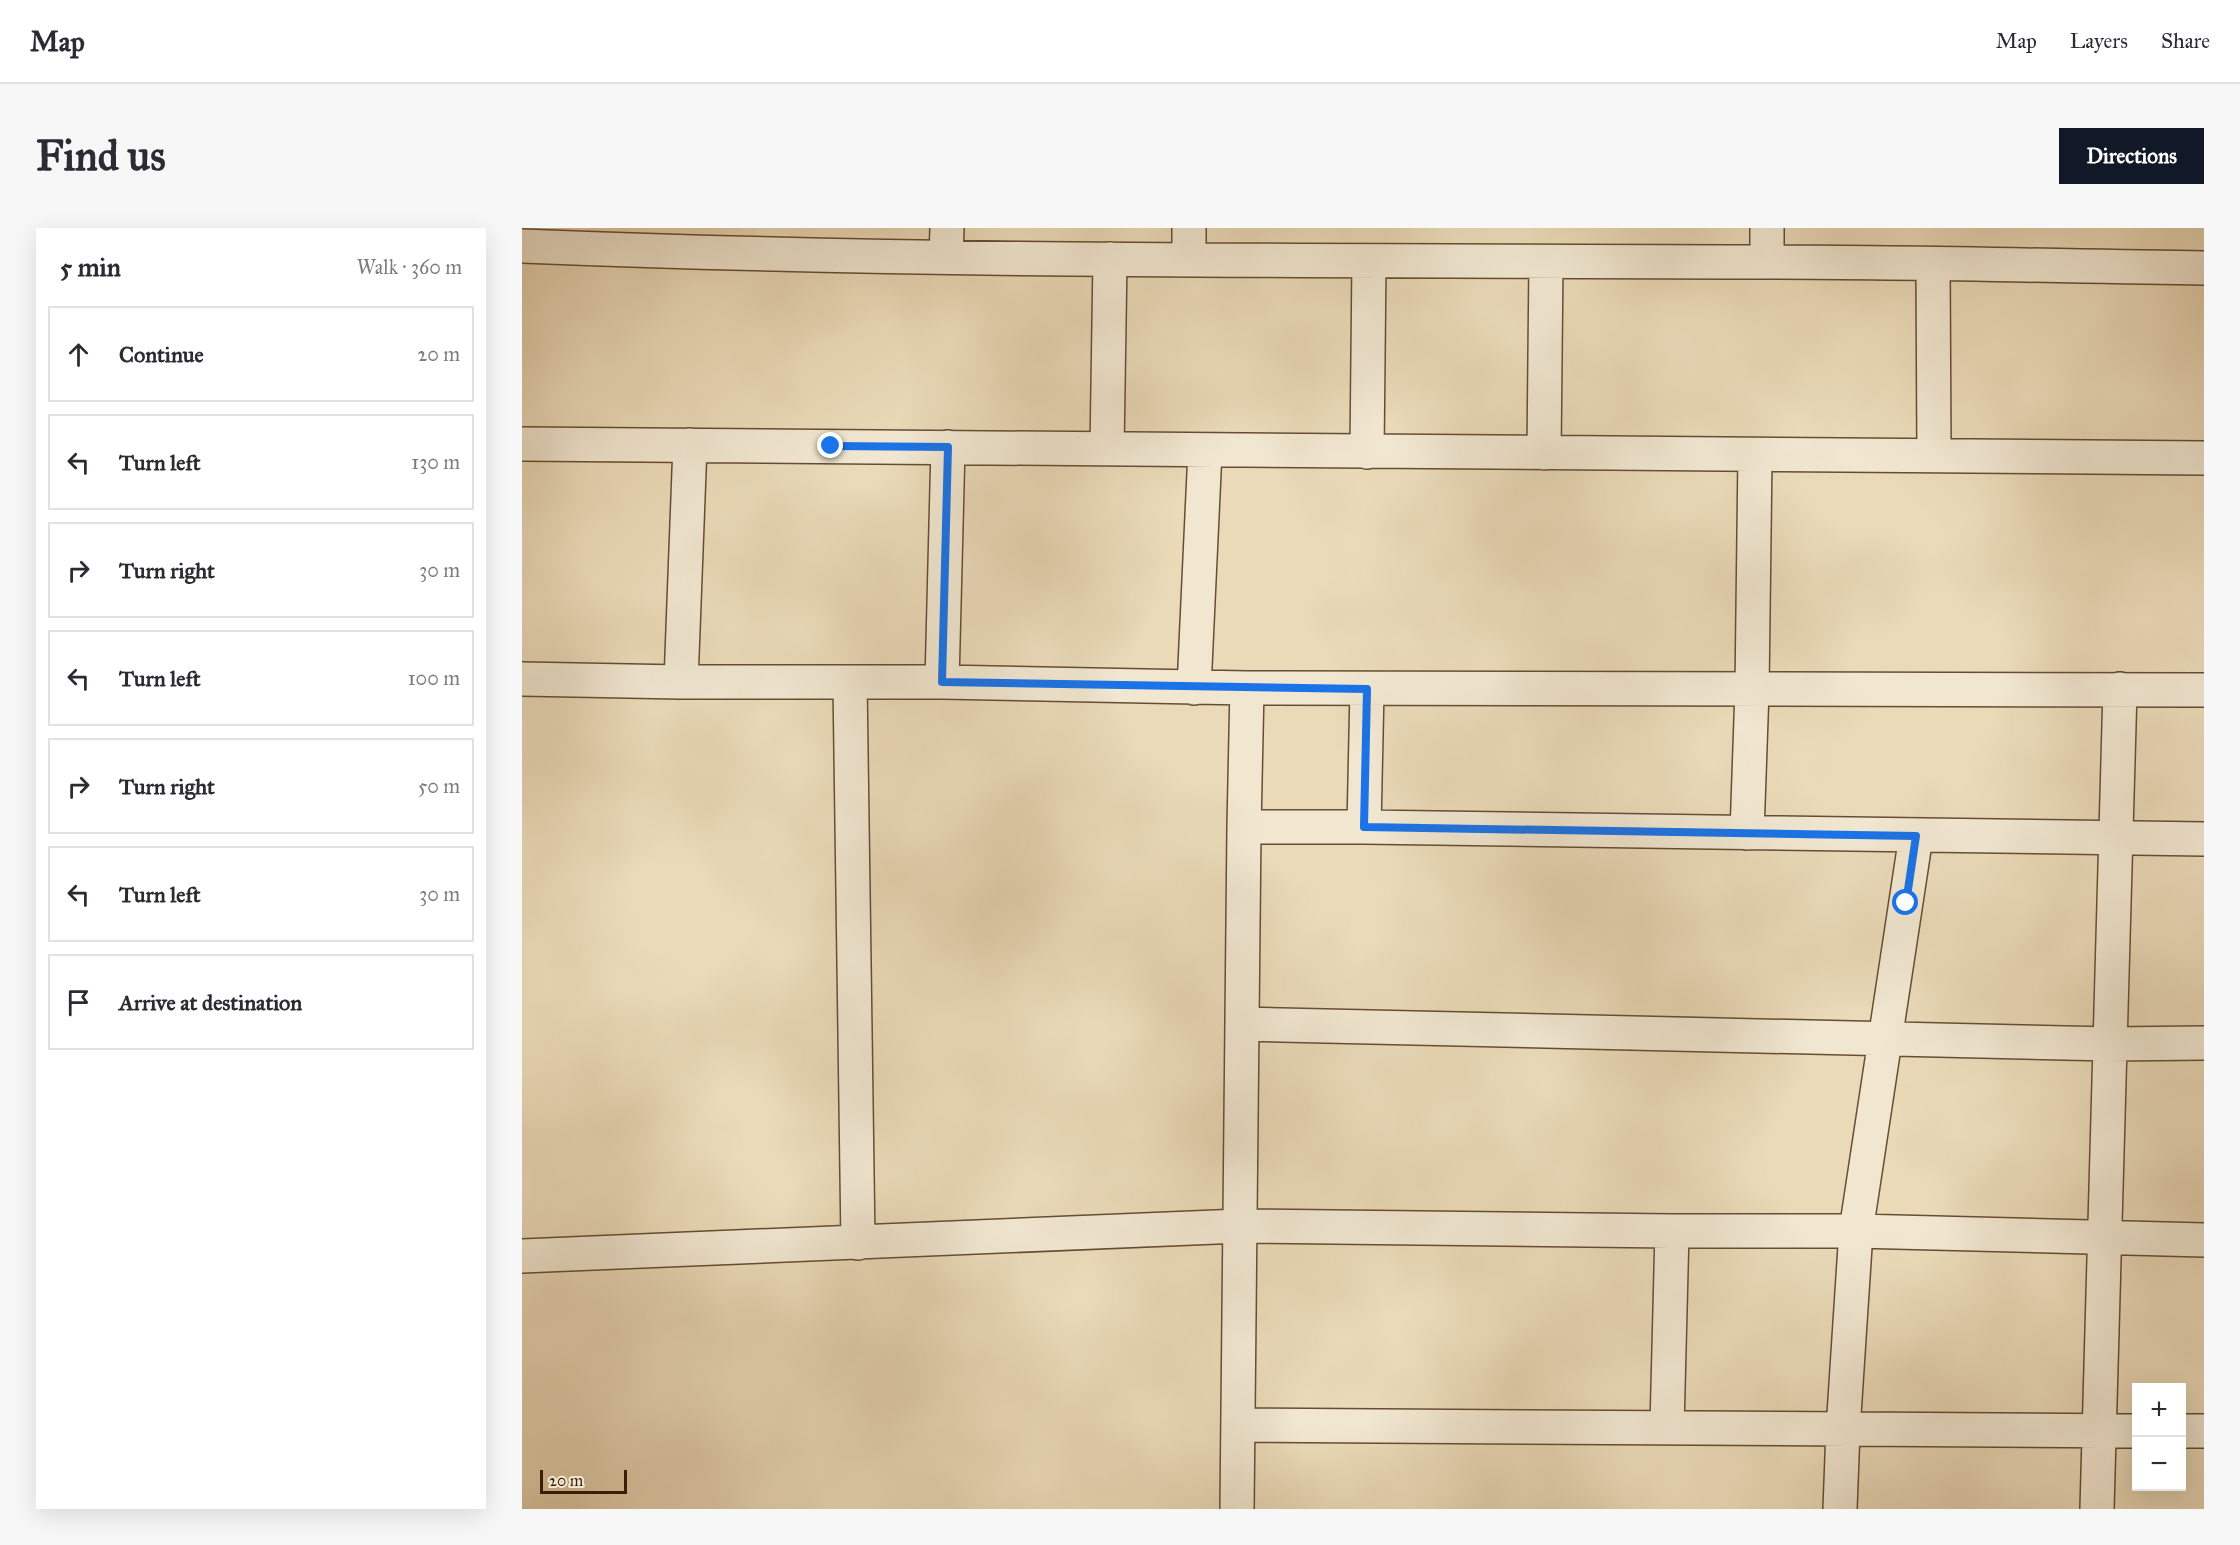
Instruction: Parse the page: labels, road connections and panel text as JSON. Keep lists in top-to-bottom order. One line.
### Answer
{"scale_bar":"20 m","page":{"header":"Map","nav":["Map","Layers","Share"],"buttons":"Directions","title":"Find us","heading":["5 min","Walk · 360 m"],"list":[["Continue","20 m"],["Turn left","130 m"],["Turn right","30 m"],["Turn left","100 m"],["Turn right","50 m"],["Turn left","30 m"],"Arrive at destination"],"map_buttons":["+","−"],"scale":"20 m"}}
